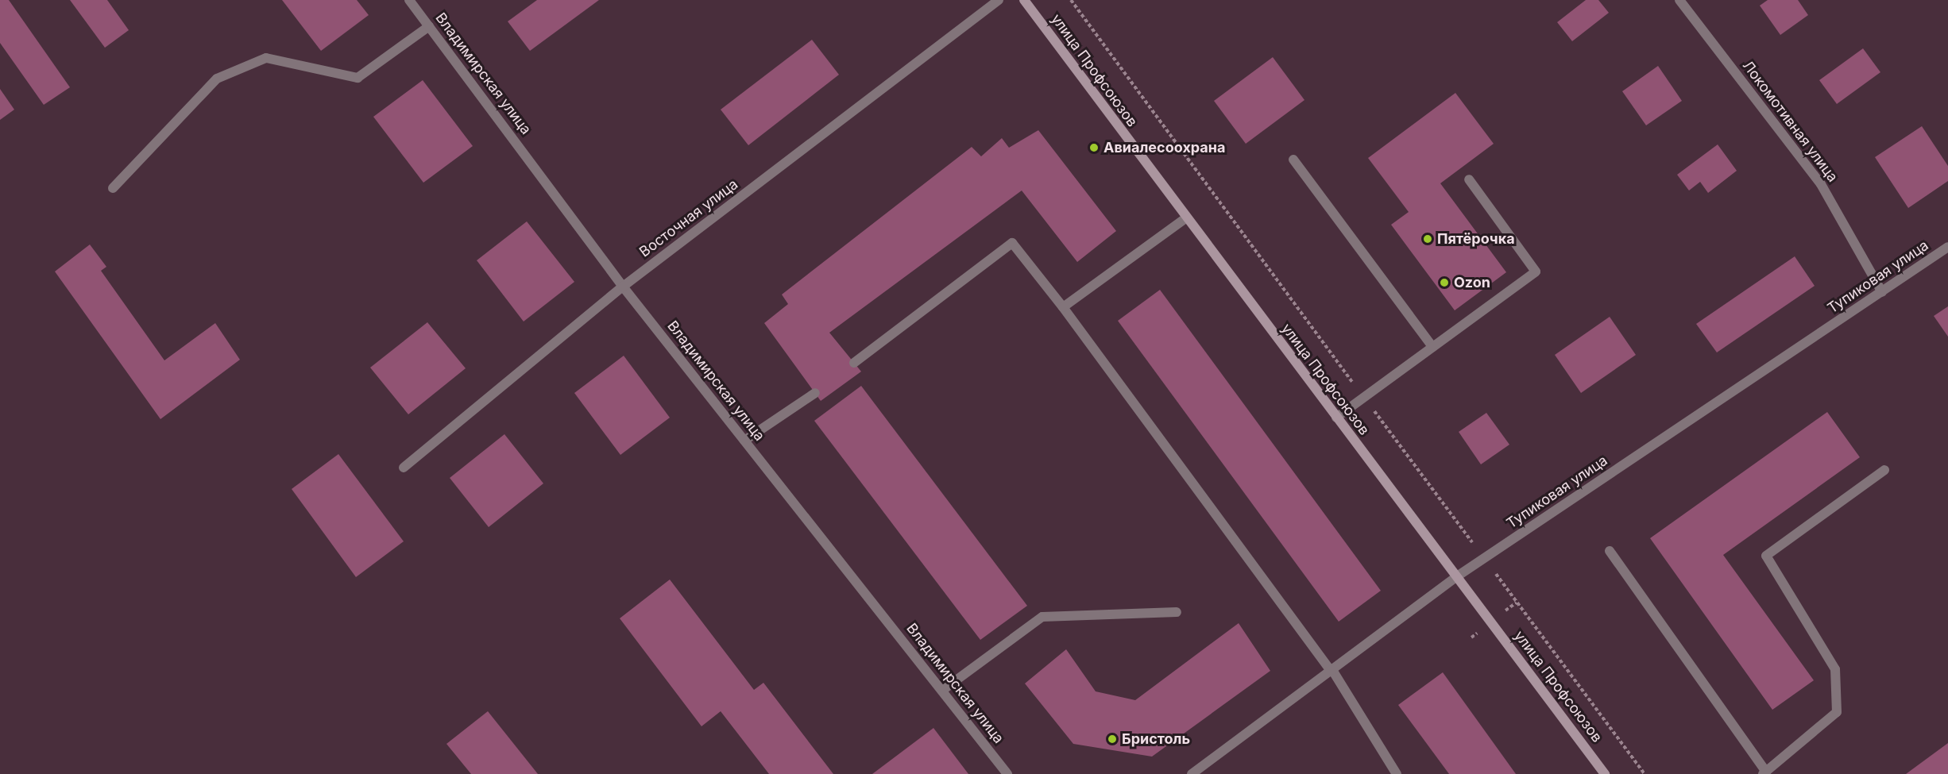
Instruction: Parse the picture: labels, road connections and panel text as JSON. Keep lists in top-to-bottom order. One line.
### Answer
{"streets":{"main road":["улица Профсоюзов"],"street":["Владимирская улица","Локомотивная улица","Восточная улица","Тупиковая улица"]},"crossings":[["улица Профсоюзов","Тупиковая улица"],["Владимирская улица","Восточная улица"],["Локомотивная улица","Тупиковая улица"]],"places":["Авиалесоохрана","Пятёрочка","Ozon","Бристоль"]}
